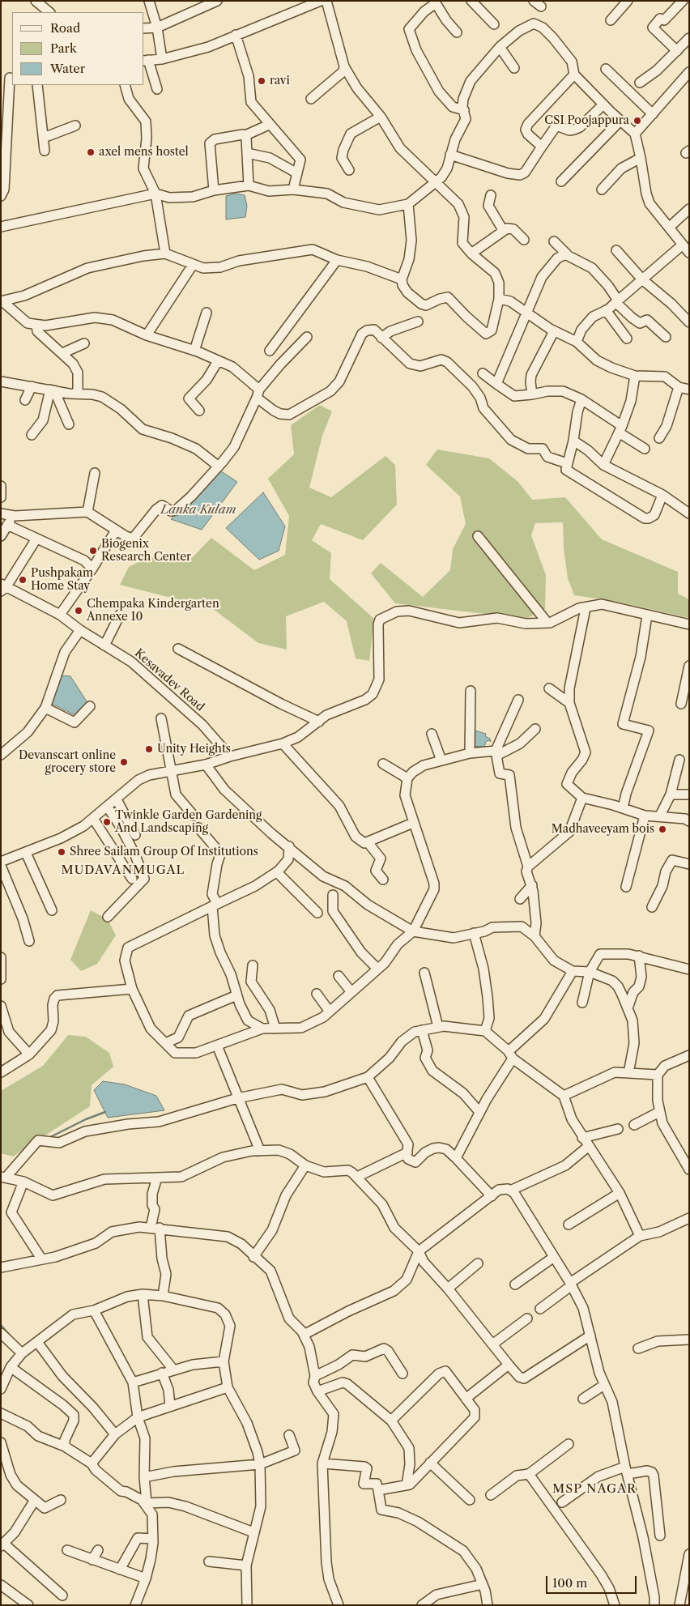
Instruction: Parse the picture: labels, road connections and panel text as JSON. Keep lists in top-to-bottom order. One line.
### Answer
{"streets":{"street":["Kesavadev Road"]},"districts":["MUDAVANMUGAL","MSP NAGAR"],"water":["Lanka Kulam"],"places":["ravi","CSI Poojappura","axel mens hostel","Biogenix Research Center","Pushpakam Home Stay","Chempaka Kindergarten Annexe 10","Unity Heights","Devanscart online grocery store","Twinkle Garden Gardening And Landscaping","Madhaveeyam bois","Shree Sailam Group Of Institutions"],"legend":["Road","Park","Water"],"scale_bar":"100 m"}
